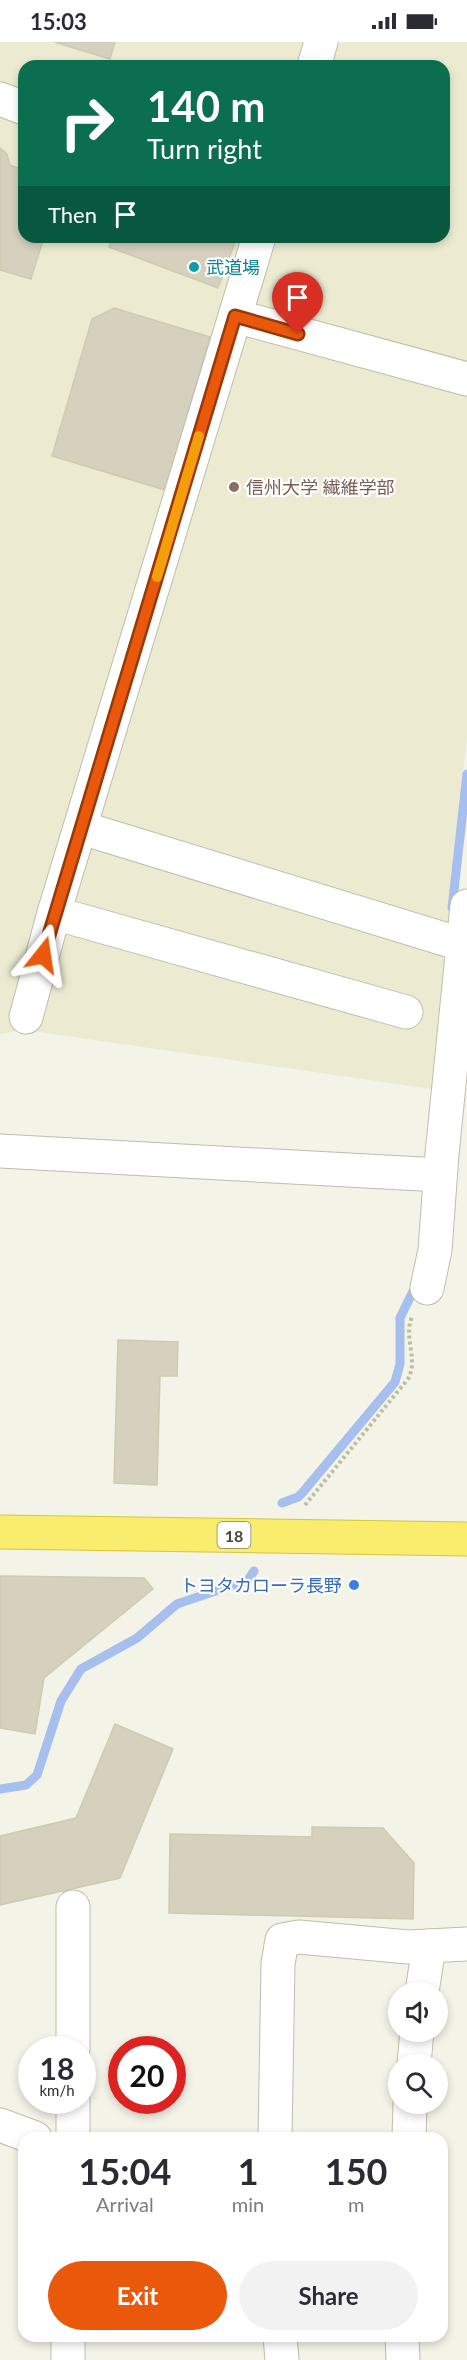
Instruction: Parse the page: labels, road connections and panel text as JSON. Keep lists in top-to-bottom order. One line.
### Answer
{"streets":{"highway":["18"]},"places":["武道場","信州大学 繊維学部","トヨタカローラ長野"],"page":{"status":"15:03","turn":["140 m","Turn right"],"then":"Then","speed":"18 km/h","limit":"20","eta":["15:04","Arrival","1","min","150","m"],"buttons":["Exit","Share"]}}
